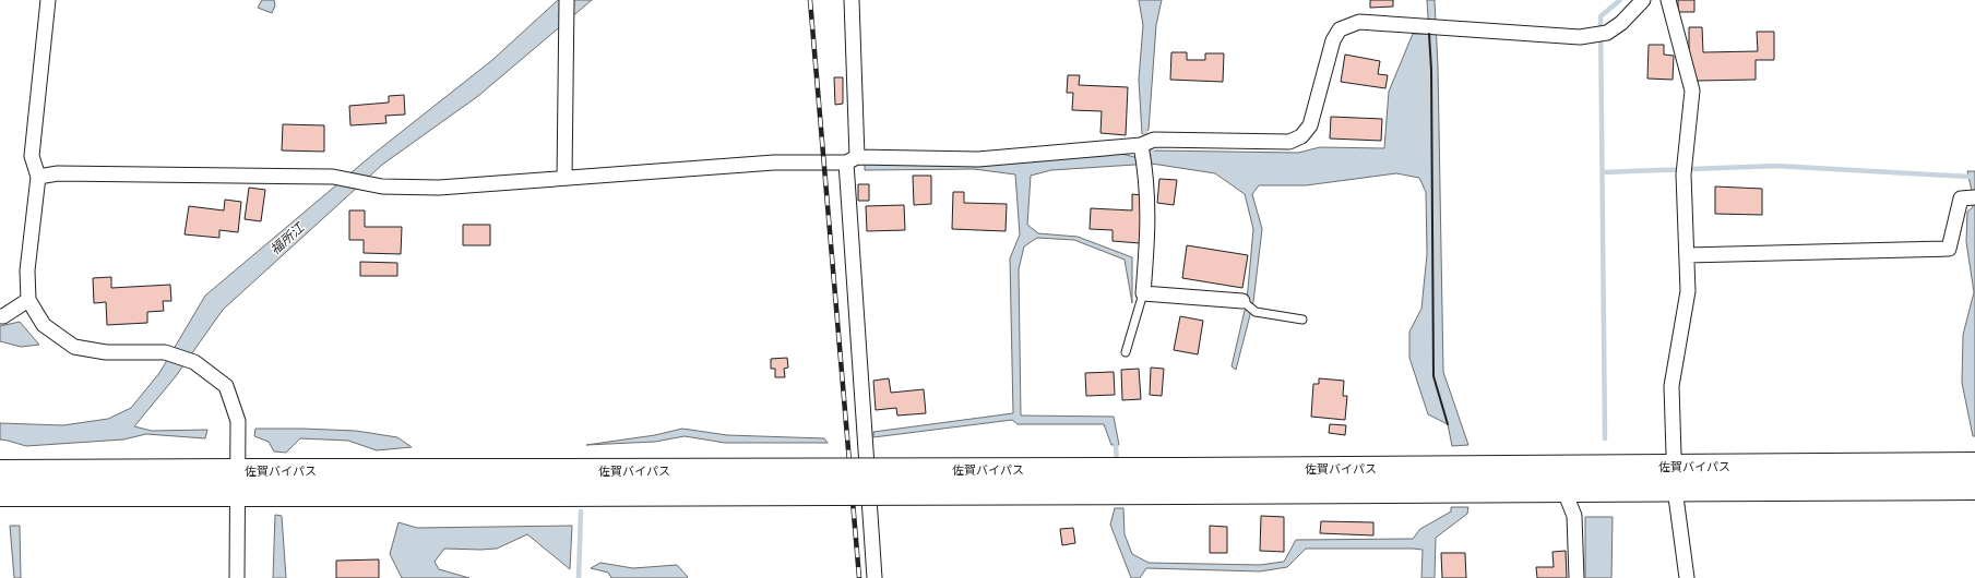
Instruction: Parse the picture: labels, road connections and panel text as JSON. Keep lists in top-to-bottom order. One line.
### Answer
{"streets":{"highway":["佐賀バイパス"]},"water":["福所江"]}
